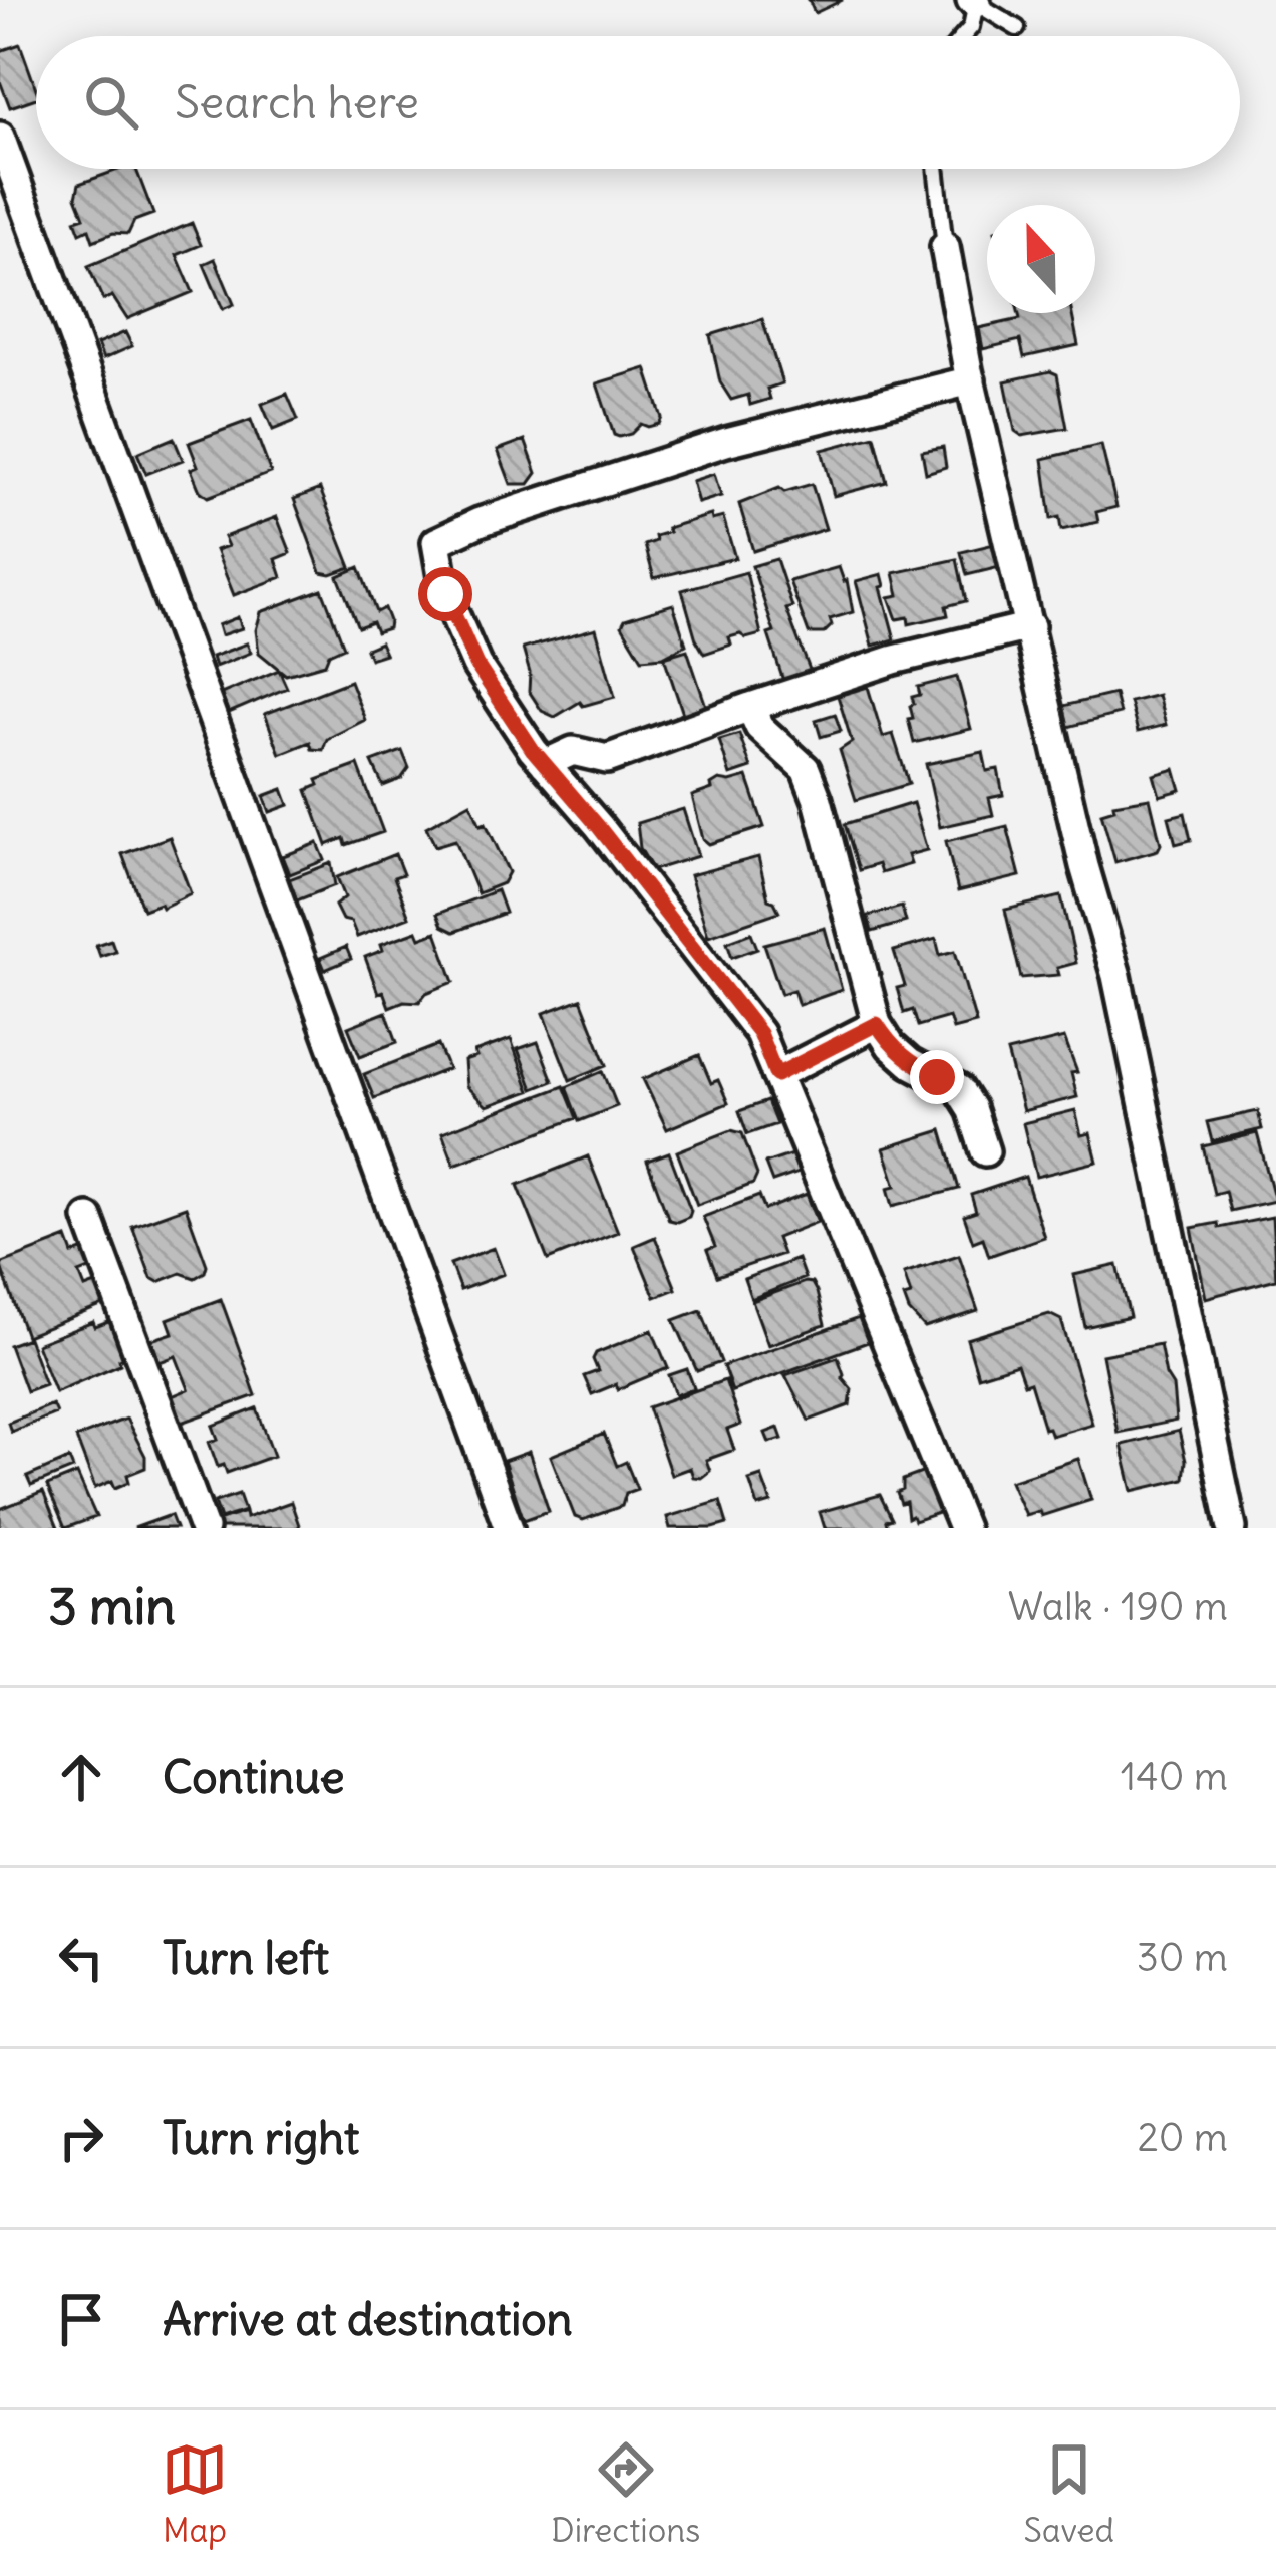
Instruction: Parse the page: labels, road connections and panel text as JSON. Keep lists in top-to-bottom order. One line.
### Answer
{"north":"top","page":{"search":"Search here","heading":["3 min","Walk · 190 m"],"list":[["Continue","140 m"],["Turn left","30 m"],["Turn right","20 m"],"Arrive at destination"],"nav":["Map","Directions","Saved"]}}
